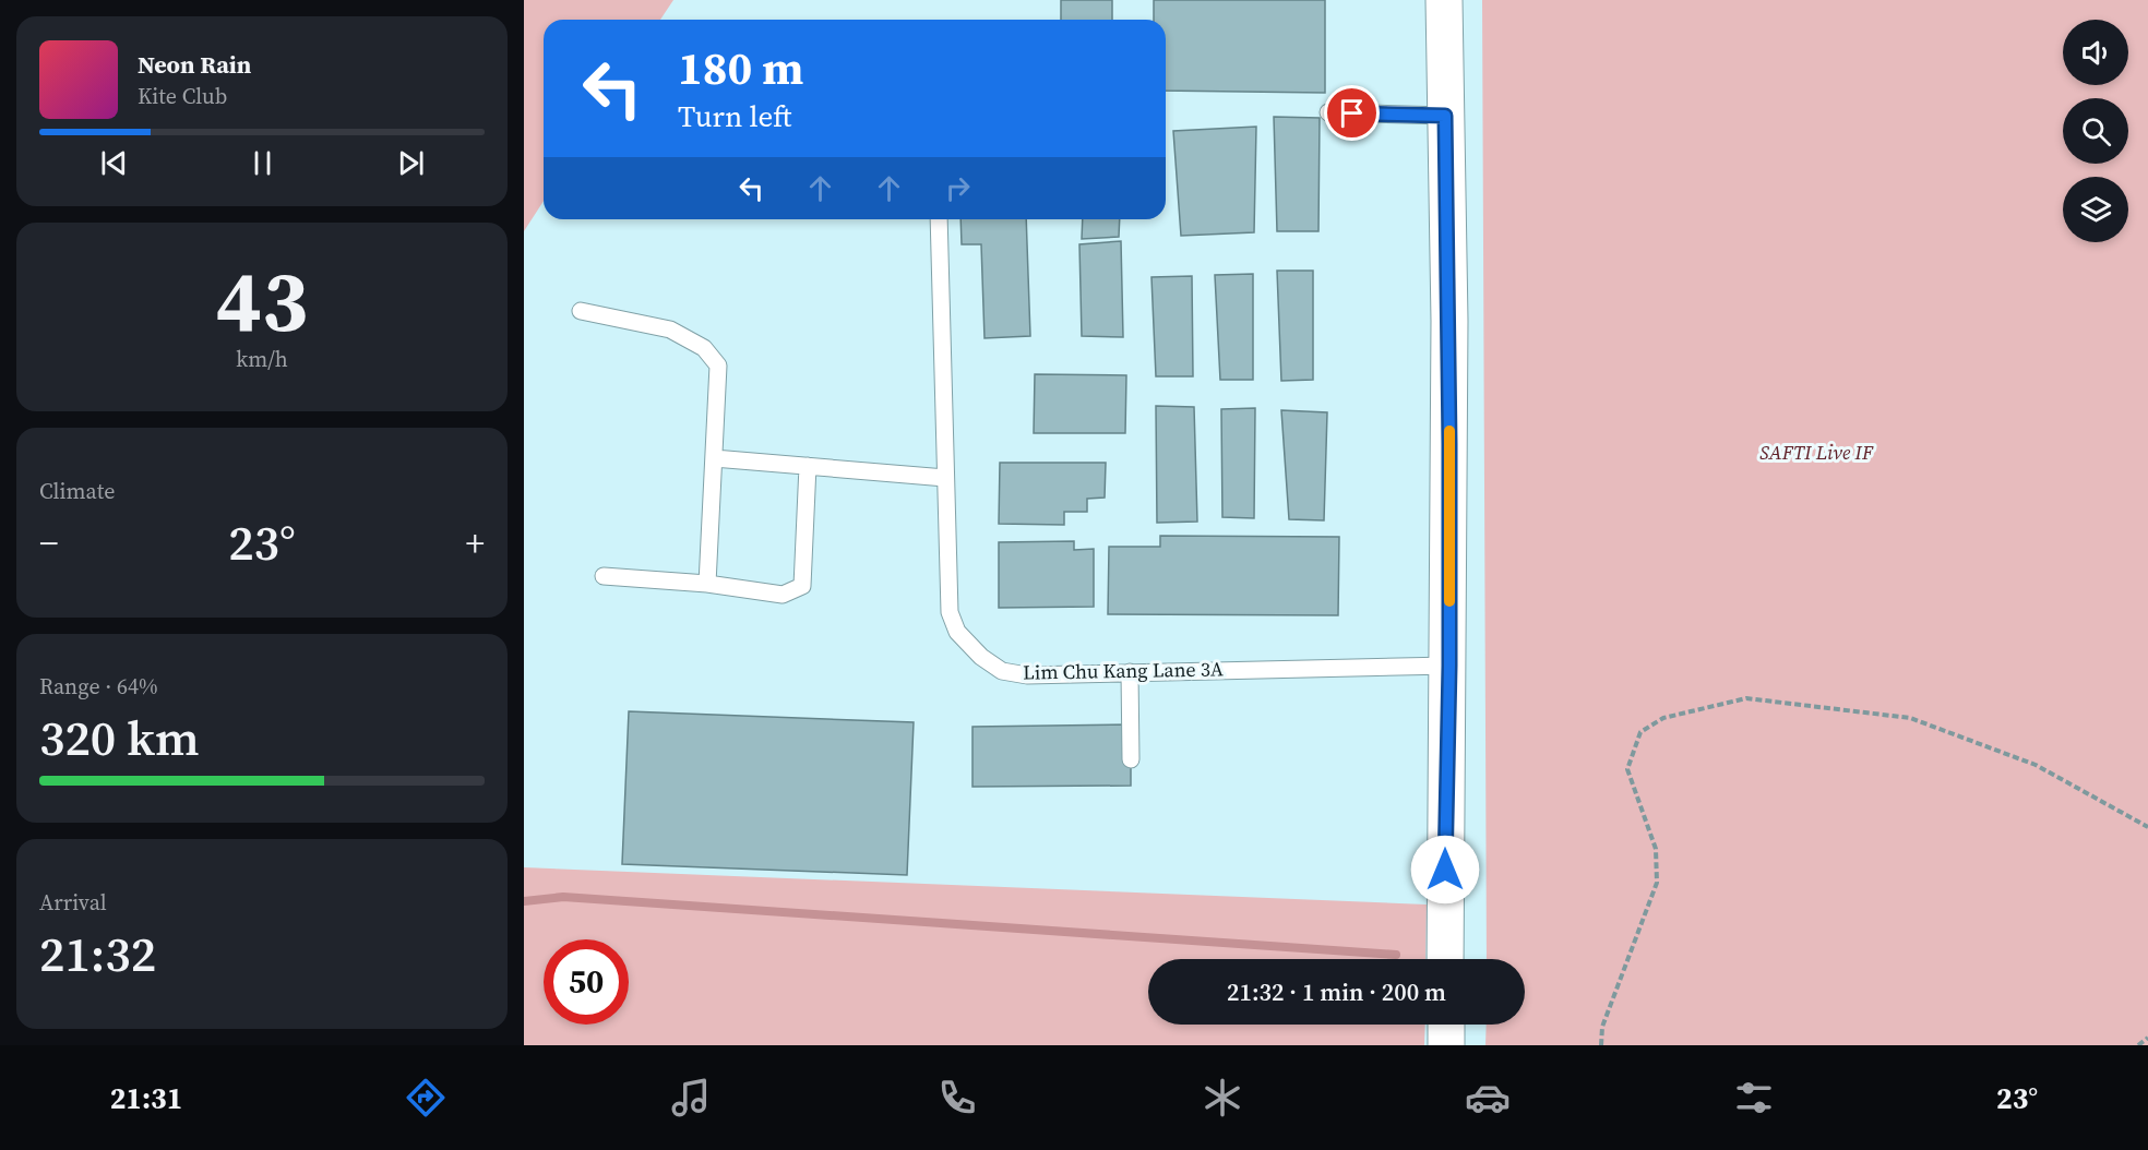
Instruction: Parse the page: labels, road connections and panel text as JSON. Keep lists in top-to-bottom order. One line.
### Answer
{"streets":{"lane":["Lim Chu Kang Lane 3A"]},"parks":["SAFTI Live IF"],"page":{"turn":["180 m","Turn left"],"song":["Neon Rain","Kite Club"],"tile":[["43","km/h"],"Climate",["Range · 64%","320 km"],["Arrival","21:32"]],"heat":["−","23°","+"],"limit":"50","trip":"21:32 · 1 min · 200 m","tabs":["21:31","23°"]}}
